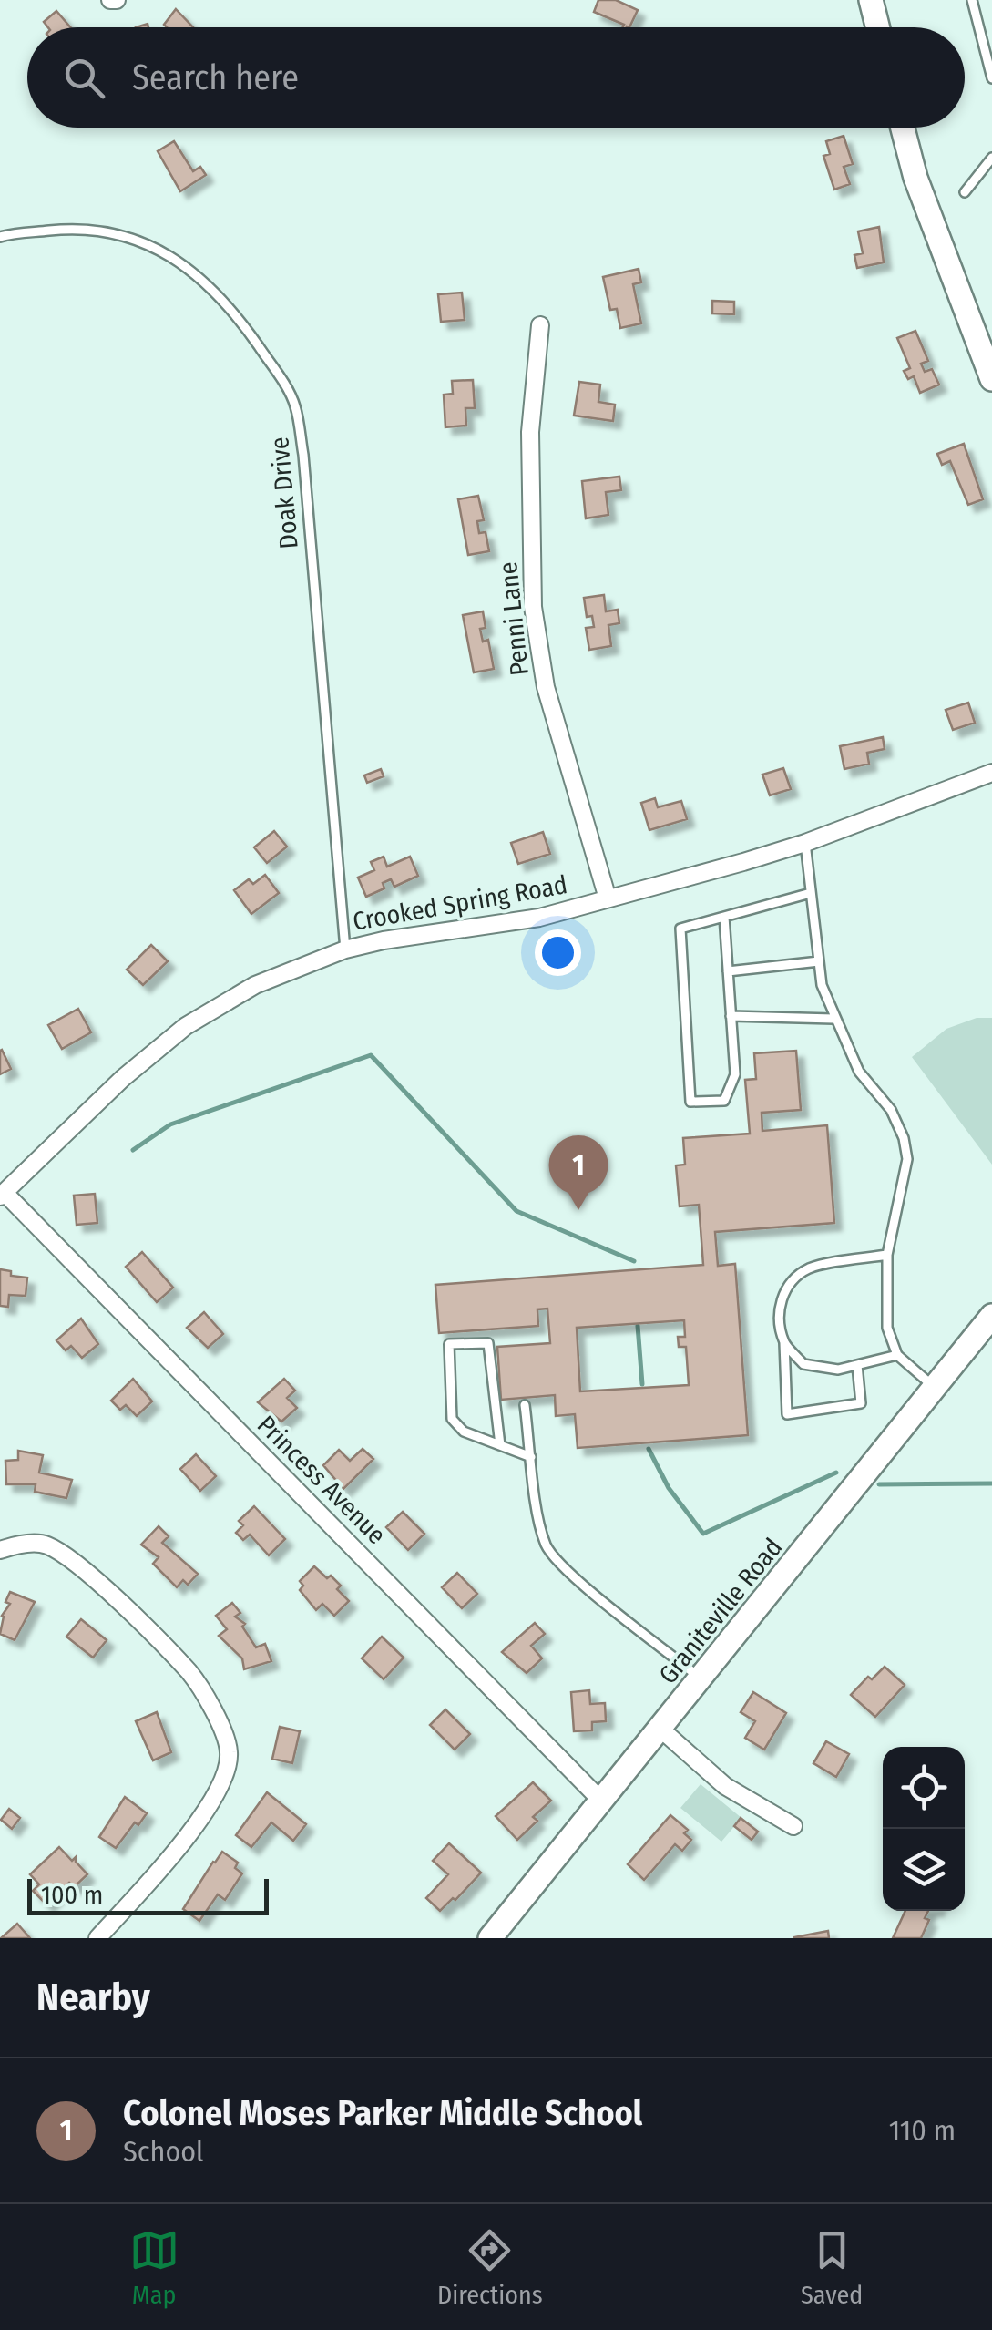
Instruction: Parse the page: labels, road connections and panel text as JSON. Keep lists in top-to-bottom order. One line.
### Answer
{"streets":{"main road":["Graniteville Road"],"street":["Penni Lane","Crooked Spring Road","Princess Avenue"],"lane":["Doak Drive"]},"crossings":[["Doak Drive","Crooked Spring Road"],["Penni Lane","Crooked Spring Road"],["Crooked Spring Road","Princess Avenue"],["Princess Avenue","Graniteville Road"]],"scale_bar":"100 m","page":{"search":"Search here","pins":"1","scale":"100 m","heading":"Nearby","list":[{"mark":"1","name":"Colonel Moses Parker Middle School","note":"School","value":"110 m"}],"nav":["Map","Directions","Saved"]}}
